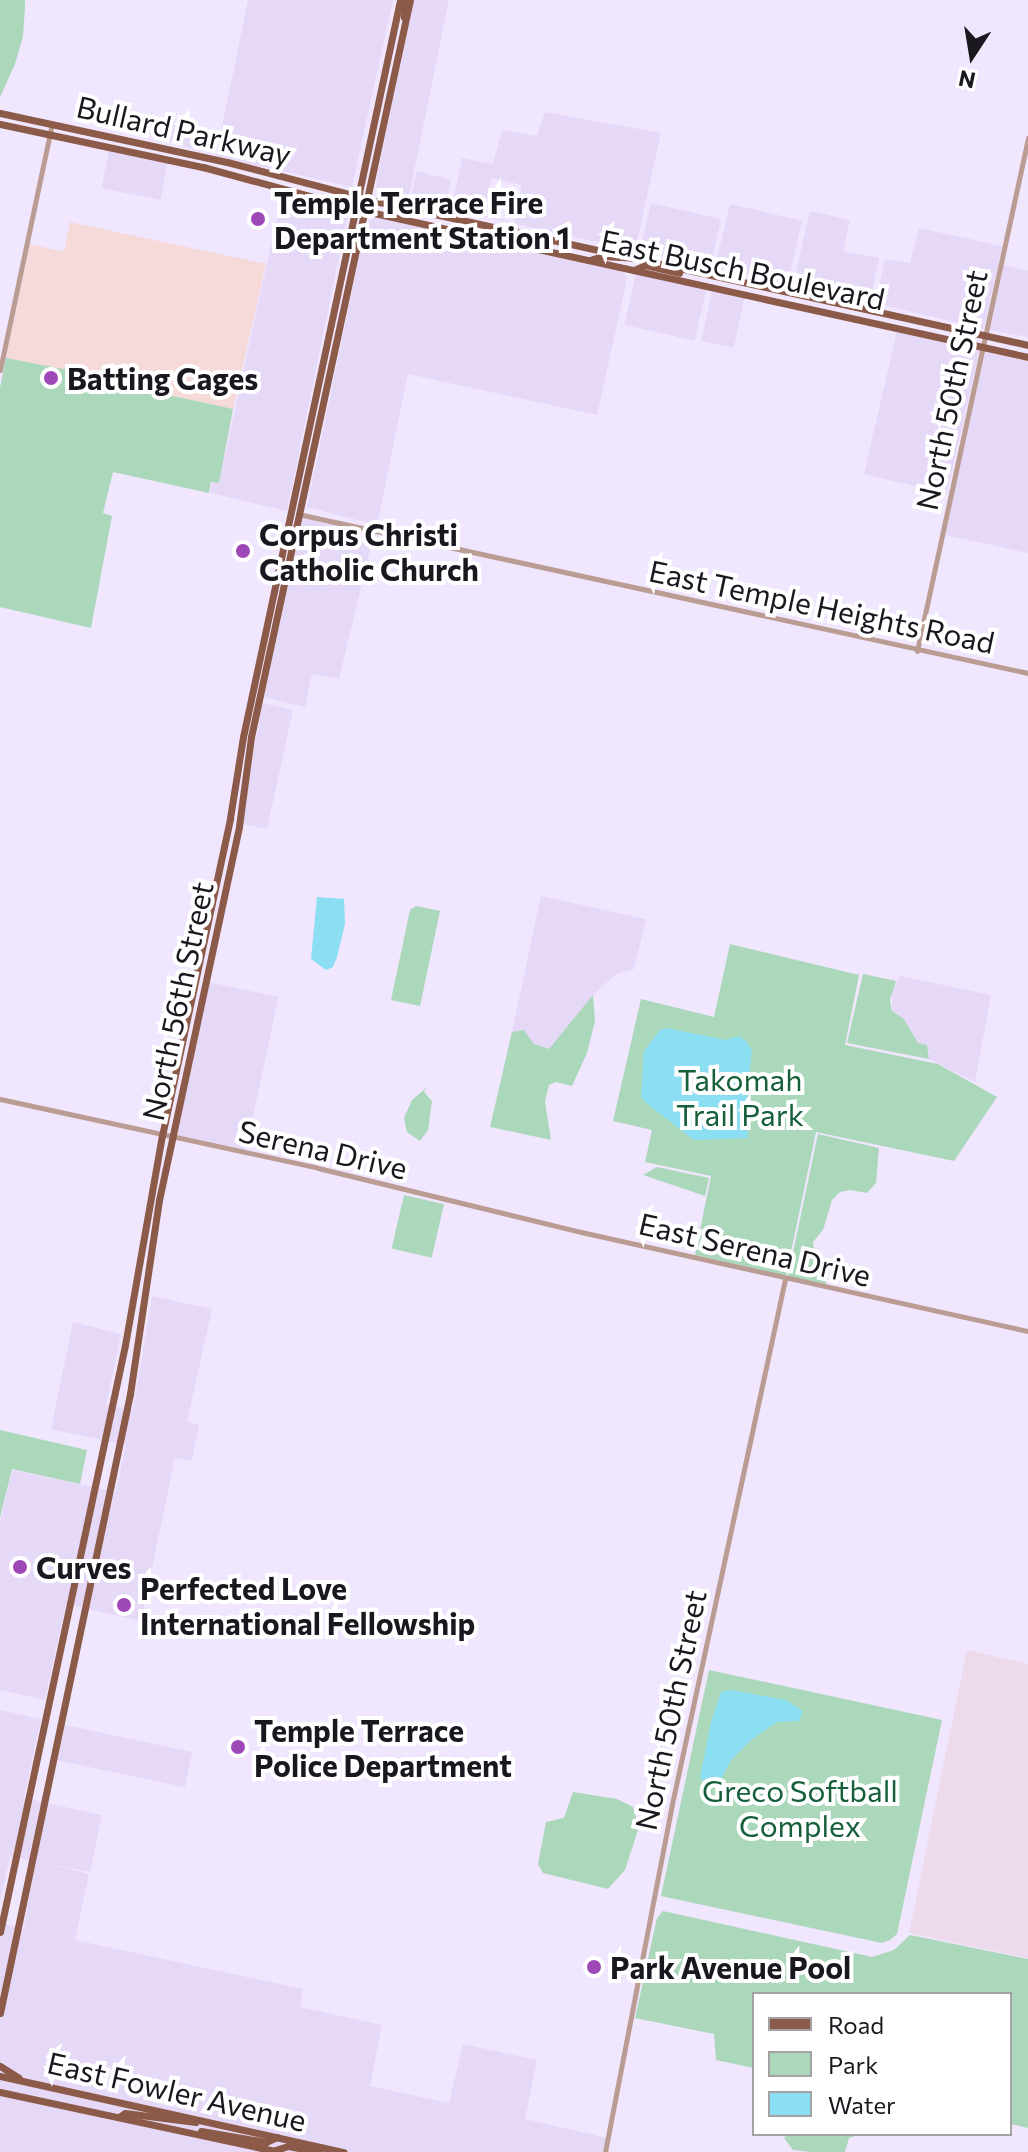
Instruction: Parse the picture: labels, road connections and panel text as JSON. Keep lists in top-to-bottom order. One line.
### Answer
{"streets":{"main road":["Bullard Parkway","East Busch Boulevard","North 56th Street","East Fowler Avenue"],"street":["North 50th Street","East Temple Heights Road","Serena Drive","East Serena Drive"]},"crossings":[["Bullard Parkway","East Busch Boulevard"],["Bullard Parkway","North 56th Street"],["East Busch Boulevard","North 50th Street"],["East Busch Boulevard","North 56th Street"],["North 50th Street","East Temple Heights Road"],["North 50th Street","East Serena Drive"],["East Temple Heights Road","North 56th Street"],["North 56th Street","Serena Drive"],["Serena Drive","East Serena Drive"]],"parks":["Takomah Trail Park","Greco Softball Complex"],"places":["Temple Terrace Fire Department Station 1","Batting Cages","Corpus Christi Catholic Church","Curves","Perfected Love International Fellowship","Temple Terrace Police Department","Park Avenue Pool"],"legend":["Road","Park","Water"],"north":"bottom"}
